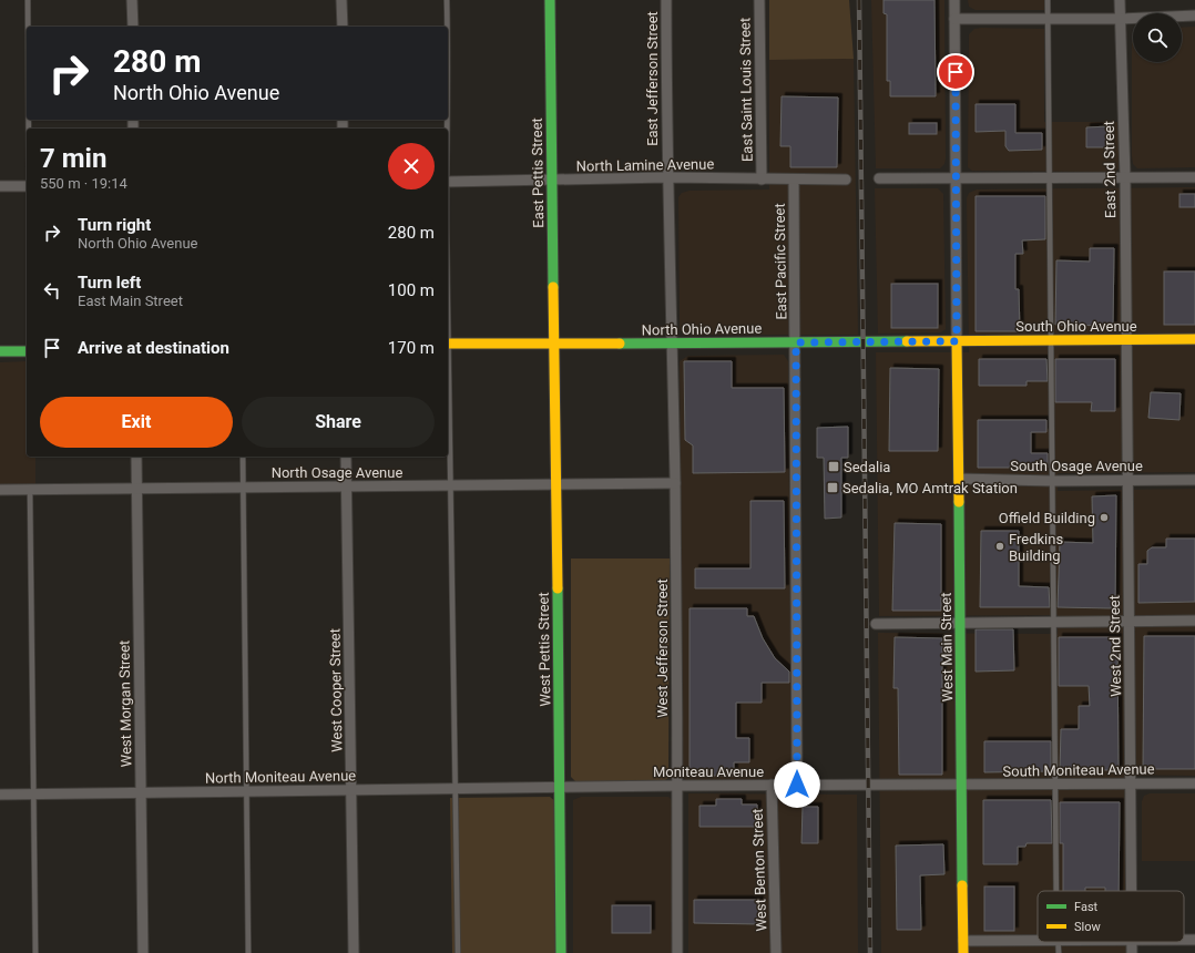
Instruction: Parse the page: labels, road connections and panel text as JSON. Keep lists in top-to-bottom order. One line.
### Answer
{"streets":{"main road":["East Pettis Street","South Ohio Avenue","North Ohio Avenue","West Main Street","West Pettis Street"],"street":["East Jefferson Street","East Saint Louis Street","North Lamine Avenue","East 2nd Street","East Pacific Street","South Osage Avenue","North Osage Avenue","West 2nd Street","West Jefferson Street","West Cooper Street","West Morgan Street","South Moniteau Avenue","Moniteau Avenue","North Moniteau Avenue","West Benton Street"]},"crossings":[["East Jefferson Street","North Lamine Avenue"],["East Jefferson Street","North Ohio Avenue"],["East Jefferson Street","West Jefferson Street"],["East Saint Louis Street","North Lamine Avenue"],["North Lamine Avenue","East Pettis Street"],["North Lamine Avenue","East Pacific Street"],["East 2nd Street","South Ohio Avenue"],["East 2nd Street","West 2nd Street"],["East Pettis Street","North Ohio Avenue"],["East Pettis Street","West Pettis Street"],["East Pacific Street","North Ohio Avenue"],["East Pacific Street","Moniteau Avenue"],["South Ohio Avenue","North Ohio Avenue"],["South Ohio Avenue","West 2nd Street"],["South Ohio Avenue","West Main Street"],["North Ohio Avenue","West Main Street"],["North Ohio Avenue","West Jefferson Street"],["North Ohio Avenue","West Pettis Street"],["South Osage Avenue","West 2nd Street"],["South Osage Avenue","West Main Street"],["North Osage Avenue","West Jefferson Street"],["North Osage Avenue","West Pettis Street"],["North Osage Avenue","West Cooper Street"],["North Osage Avenue","West Morgan Street"],["West 2nd Street","South Moniteau Avenue"],["West Main Street","South Moniteau Avenue"],["West Main Street","Moniteau Avenue"],["West Jefferson Street","Moniteau Avenue"],["West Pettis Street","Moniteau Avenue"],["West Pettis Street","North Moniteau Avenue"],["West Cooper Street","North Moniteau Avenue"],["West Morgan Street","North Moniteau Avenue"],["South Moniteau Avenue","Moniteau Avenue"],["Moniteau Avenue","North Moniteau Avenue"],["Moniteau Avenue","West Benton Street"]],"places":{"transit":["Sedalia","Sedalia, MO Amtrak Station"],"other":["Offield Building","Fredkins Building"]},"legend":["Fast","Slow"],"page":{"turn":["280 m","North Ohio Avenue"],"heading":["7 min","550 m · 19:14"],"list":[{"name":"Turn right","note":"North Ohio Avenue","value":"280 m"},{"name":"Turn left","note":"East Main Street","value":"100 m"},{"name":"Arrive at destination","value":"170 m"}],"buttons":["Exit","Share"]}}
